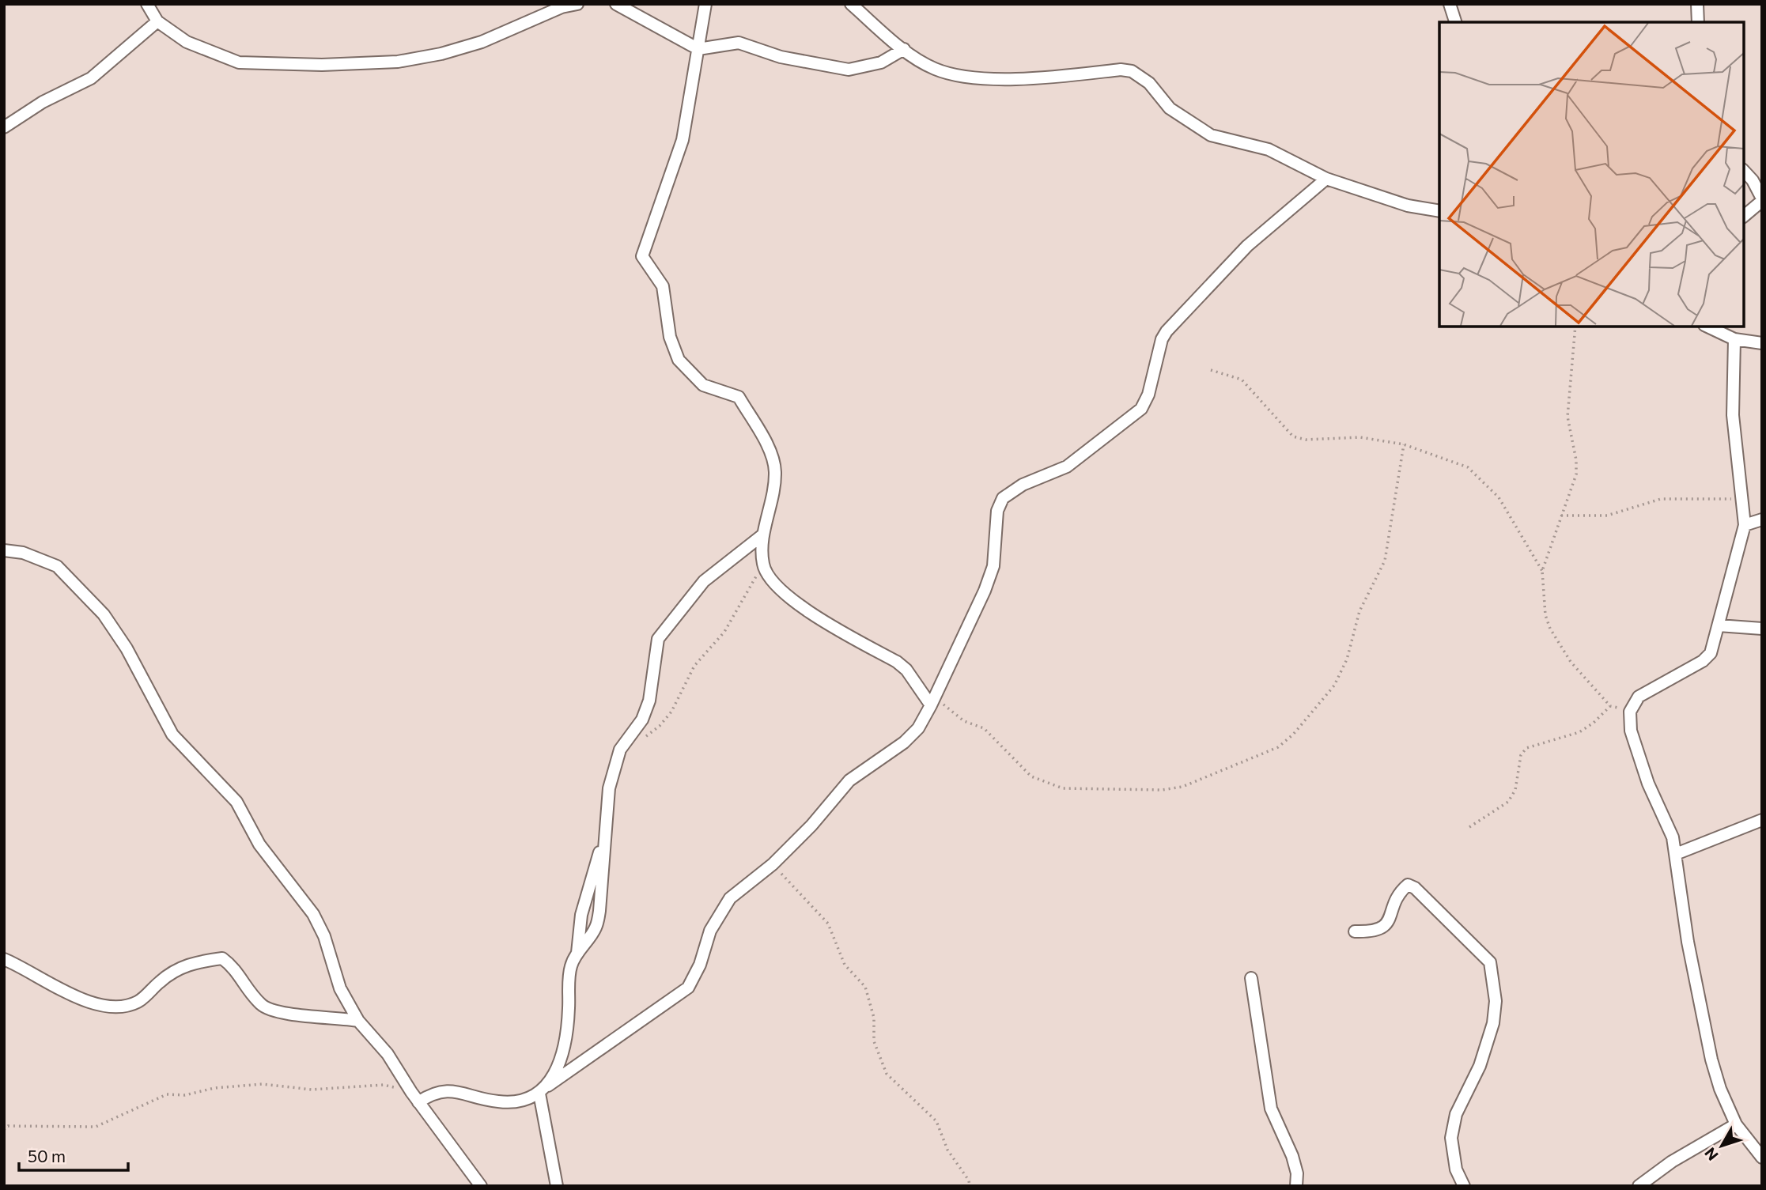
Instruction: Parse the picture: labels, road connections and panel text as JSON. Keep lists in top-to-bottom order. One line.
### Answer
{"scale_bar":"50 m","north":"bottom left"}
